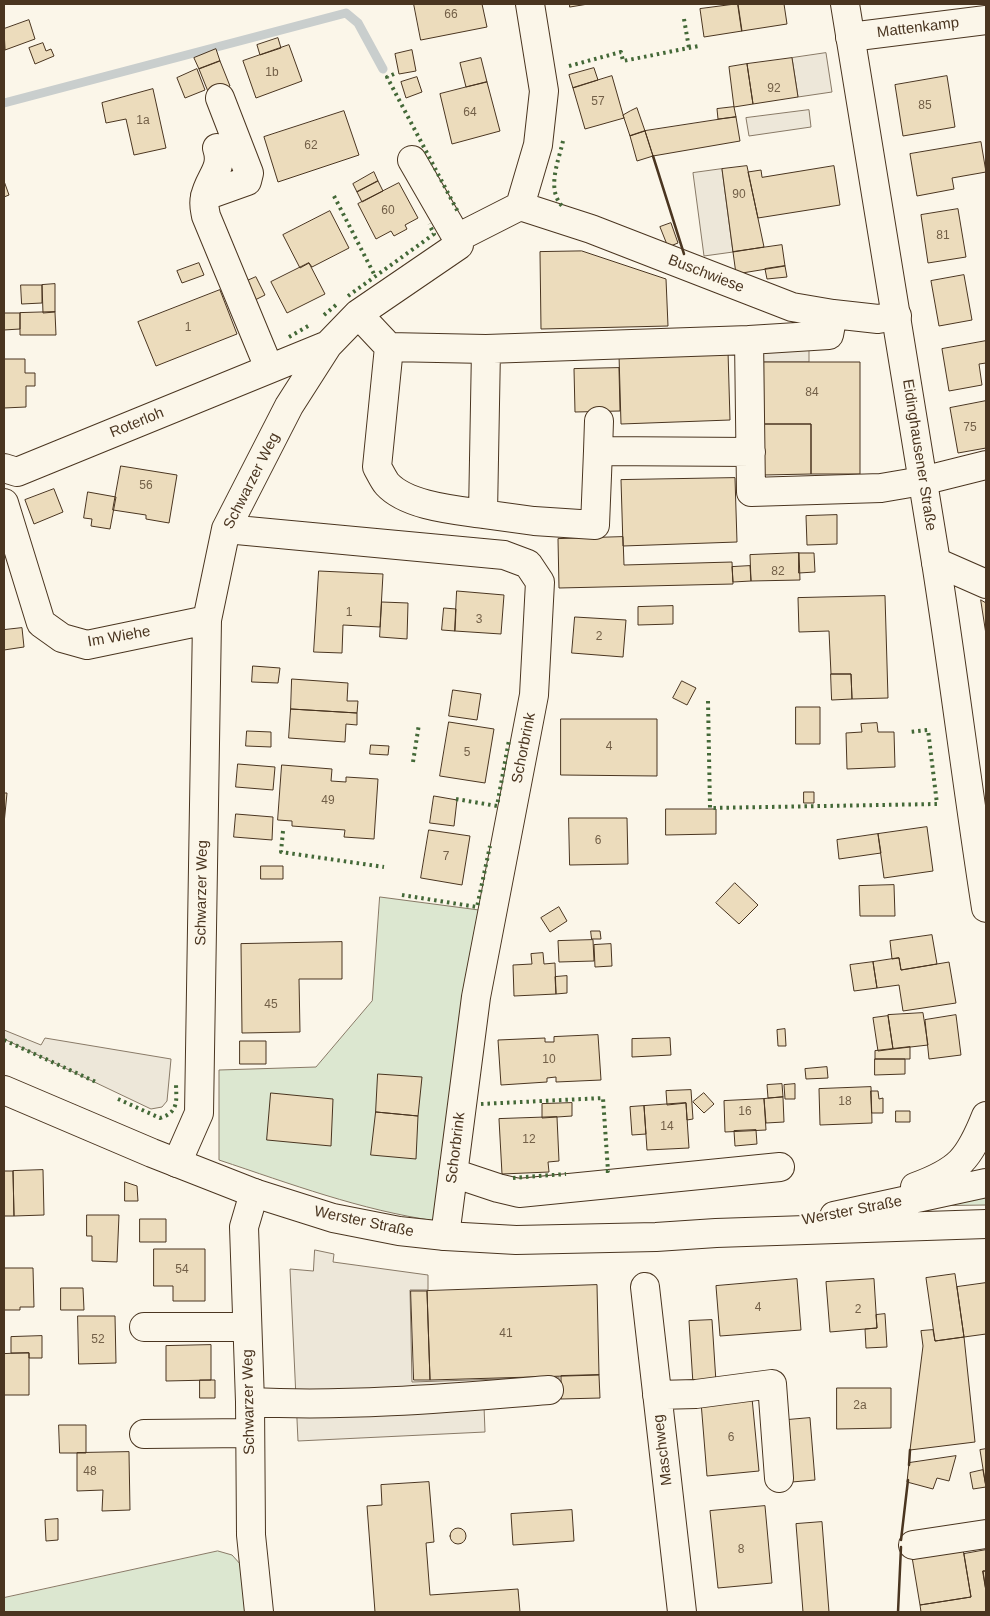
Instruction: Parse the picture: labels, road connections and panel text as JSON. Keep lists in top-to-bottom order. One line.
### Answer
{"streets":{"street":["Mattenkamp","Buschwiese","Roterloh","Eidinghausener Straße","Schwarzer Weg","Im Wiehe","Schorbrink","Werster Straße","Maschweg"]},"crossings":[["Mattenkamp","Eidinghausener Straße"],["Buschwiese","Eidinghausener Straße"],["Buschwiese","Schwarzer Weg"],["Roterloh","Schwarzer Weg"],["Schwarzer Weg","Im Wiehe"],["Schwarzer Weg","Schorbrink"],["Schwarzer Weg","Werster Straße"],["Schorbrink","Werster Straße"]],"house_numbers":["66","1b","92","57","85","64","1a","62","90","60","81","1","84","75","56","82","1","3","2","4","5","49","6","7","45","10","18","16","14","12","54","4","2","41","52","2a","6","48","8"]}
